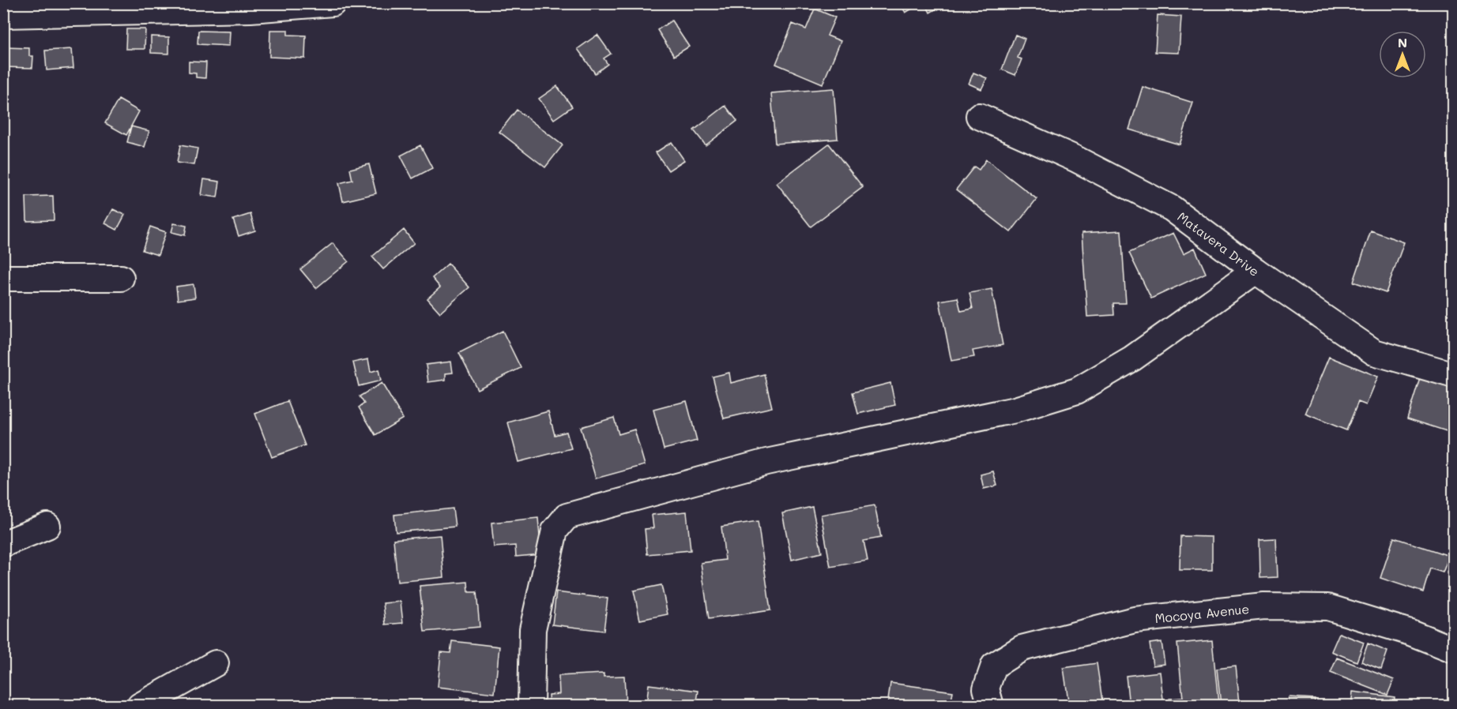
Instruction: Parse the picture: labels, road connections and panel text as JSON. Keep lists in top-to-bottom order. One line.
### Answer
{"streets":{"street":["Matavera Drive","Mocoya Avenue"]},"north":"top"}
